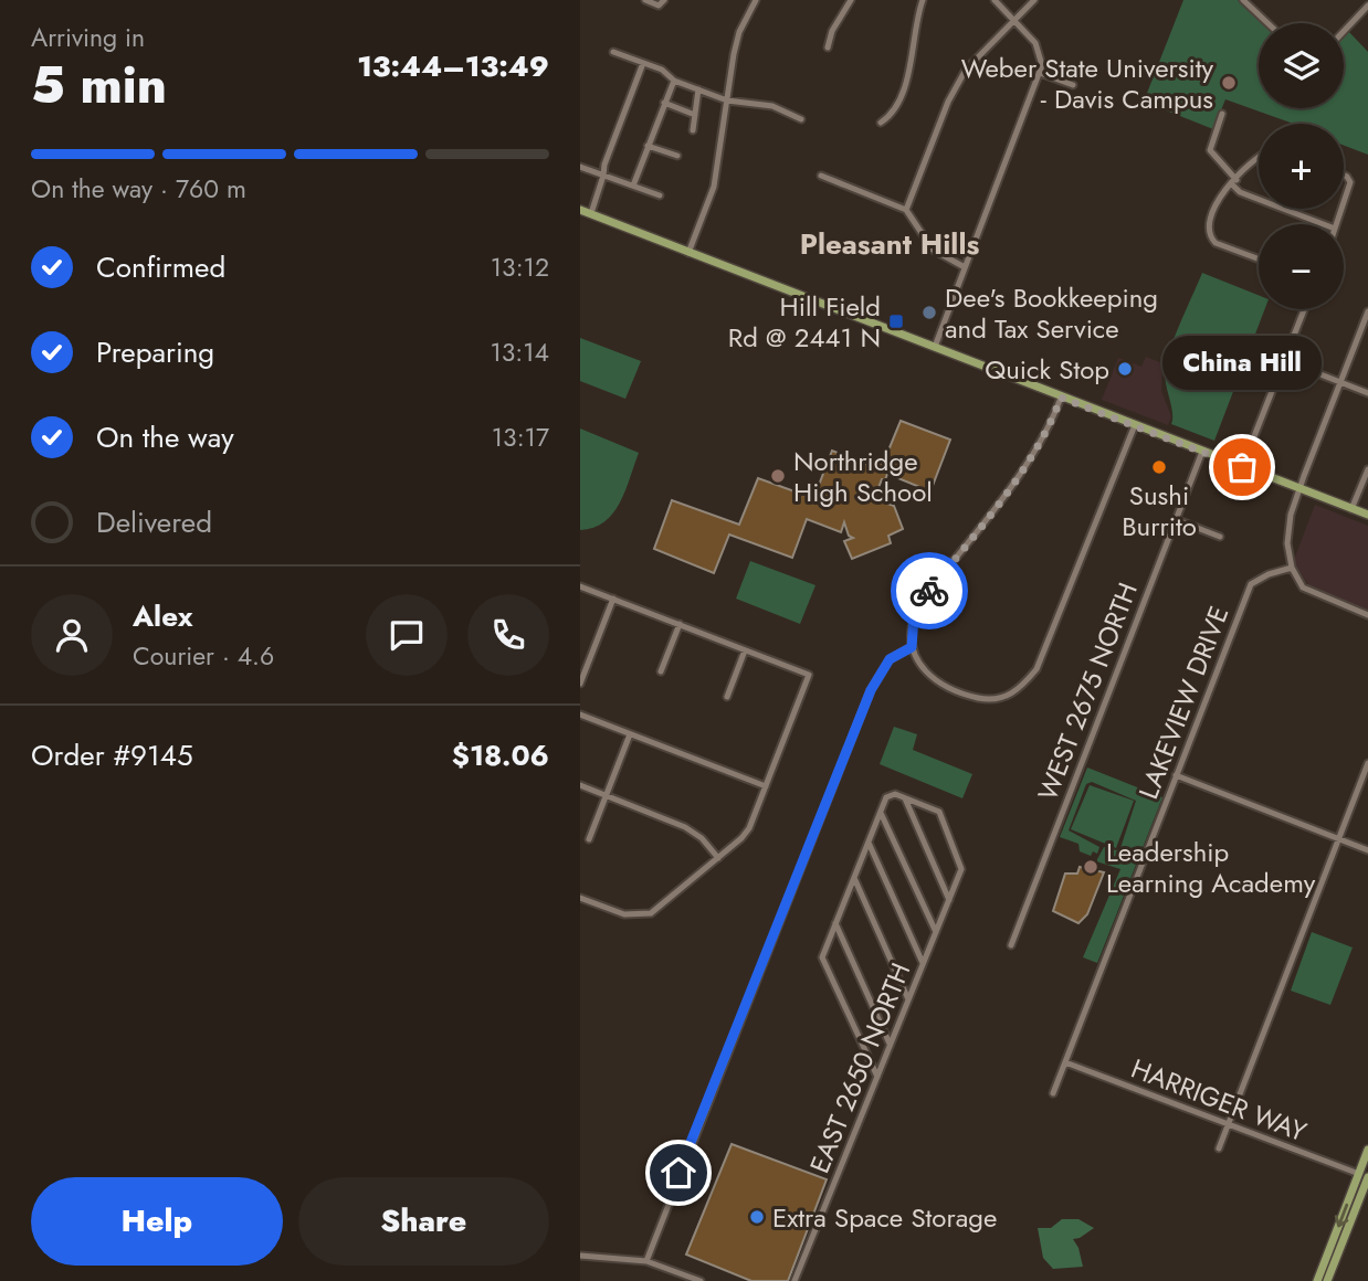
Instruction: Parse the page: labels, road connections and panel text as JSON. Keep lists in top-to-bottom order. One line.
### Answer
{"streets":{"street":["WEST 2675 NORTH","LAKEVIEW DRIVE","EAST 2650 NORTH","HARRIGER WAY"]},"crossings":[["LAKEVIEW DRIVE","HARRIGER WAY"]],"districts":["Pleasant Hills"],"places":{"other":["Weber State University - Davis Campus","Dee's Bookkeeping and Tax Service","Quick Stop","Sushi Burrito","China Hill","Northridge High School","Leadership Learning Academy","Extra Space Storage"],"transit":["Hill Field Rd @ 2441 N"]},"page":{"heading":["5 min","Arriving in","13:44–13:49"],"panel":["Alex","Courier · 4.6","Order #9145","$18.06"],"map_buttons":["+","−"],"bar":"On the way · 760 m","list":[["Confirmed","13:12"],["Preparing","13:14"],["On the way","13:17"],"Delivered"],"bubble":"China Hill","buttons":["Help","Share"]}}
